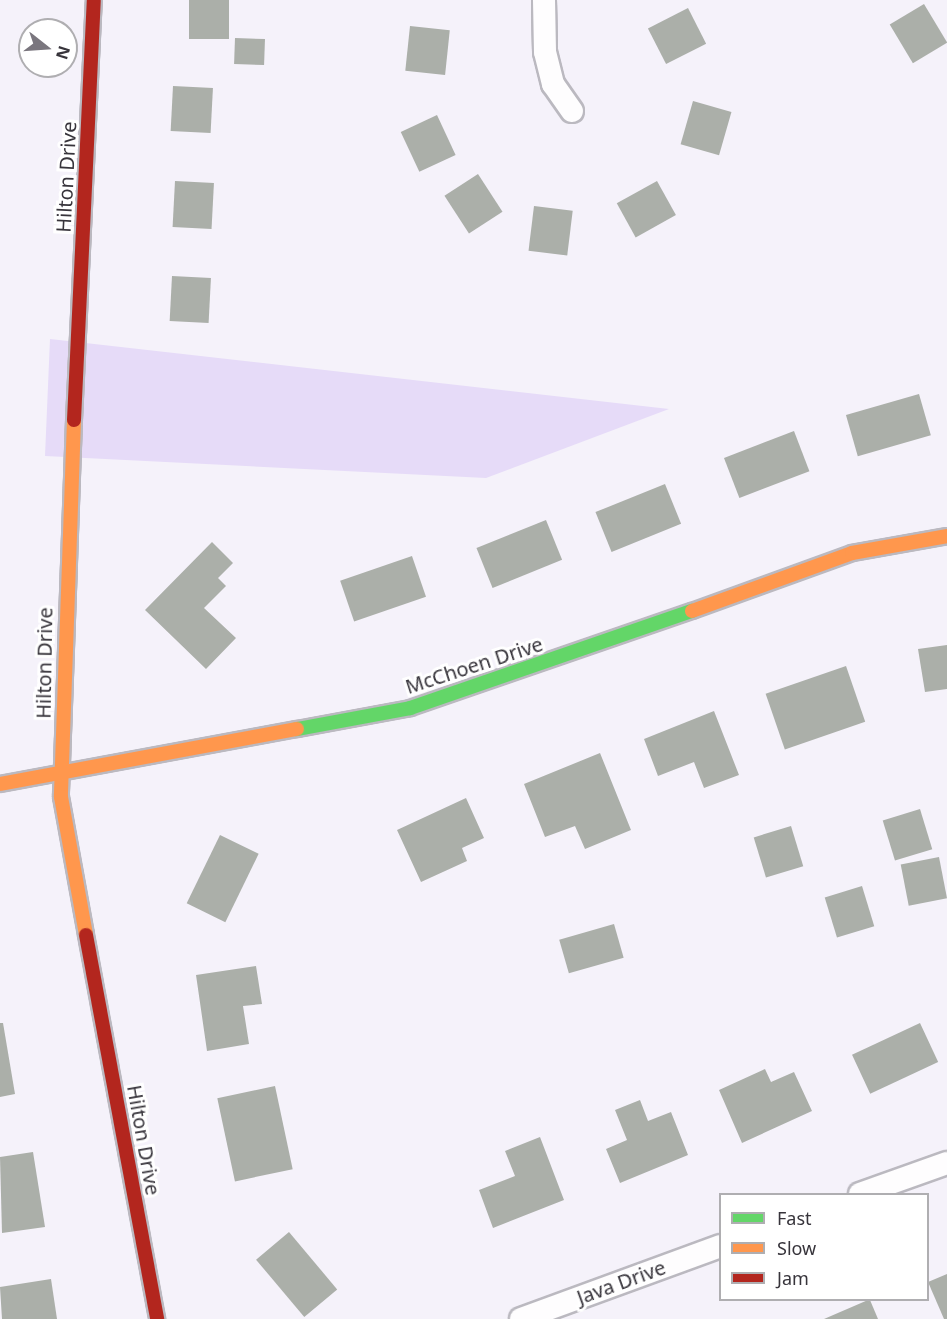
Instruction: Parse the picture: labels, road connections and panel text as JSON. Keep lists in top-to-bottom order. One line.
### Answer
{"streets":{"street":["Hilton Drive","McChoen Drive","Java Drive"]},"crossings":[["Hilton Drive","McChoen Drive"]],"legend":["Fast","Slow","Jam"],"north":"right"}
